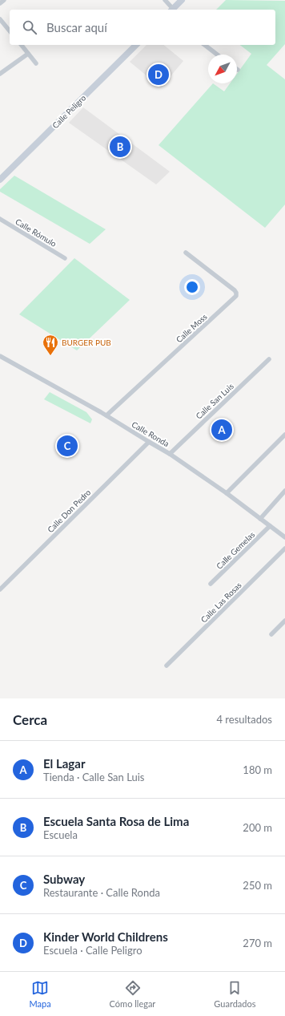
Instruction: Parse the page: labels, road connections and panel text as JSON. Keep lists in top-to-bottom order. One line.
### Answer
{"streets":{"main road":["Calle Peligro"],"street":["Calle Rómulo","Calle Moss","Calle San Luis","Calle Ronda","Calle Don Pedro","Calle Gemelas","Calle Las Rosas"]},"crossings":[["Calle Moss","Calle Ronda"],["Calle San Luis","Calle Ronda"],["Calle Ronda","Calle Don Pedro"],["Calle Ronda","Calle Gemelas"]],"places":{"restaurant":["BURGER PUB"]},"north":"bottom left","page":{"search":"Buscar aquí","pins":["D","B","A","C"],"heading":["Cerca","4 resultados"],"list":[{"mark":"A","name":"El Lagar","note":"Tienda · Calle San Luis","value":"180 m"},{"mark":"B","name":"Escuela Santa Rosa de Lima","note":"Escuela","value":"200 m"},{"mark":"C","name":"Subway","note":"Restaurante · Calle Ronda","value":"250 m"},{"mark":"D","name":"Kinder World Childrens","note":"Escuela · Calle Peligro","value":"270 m"}],"nav":["Mapa","Cómo llegar","Guardados"]}}
